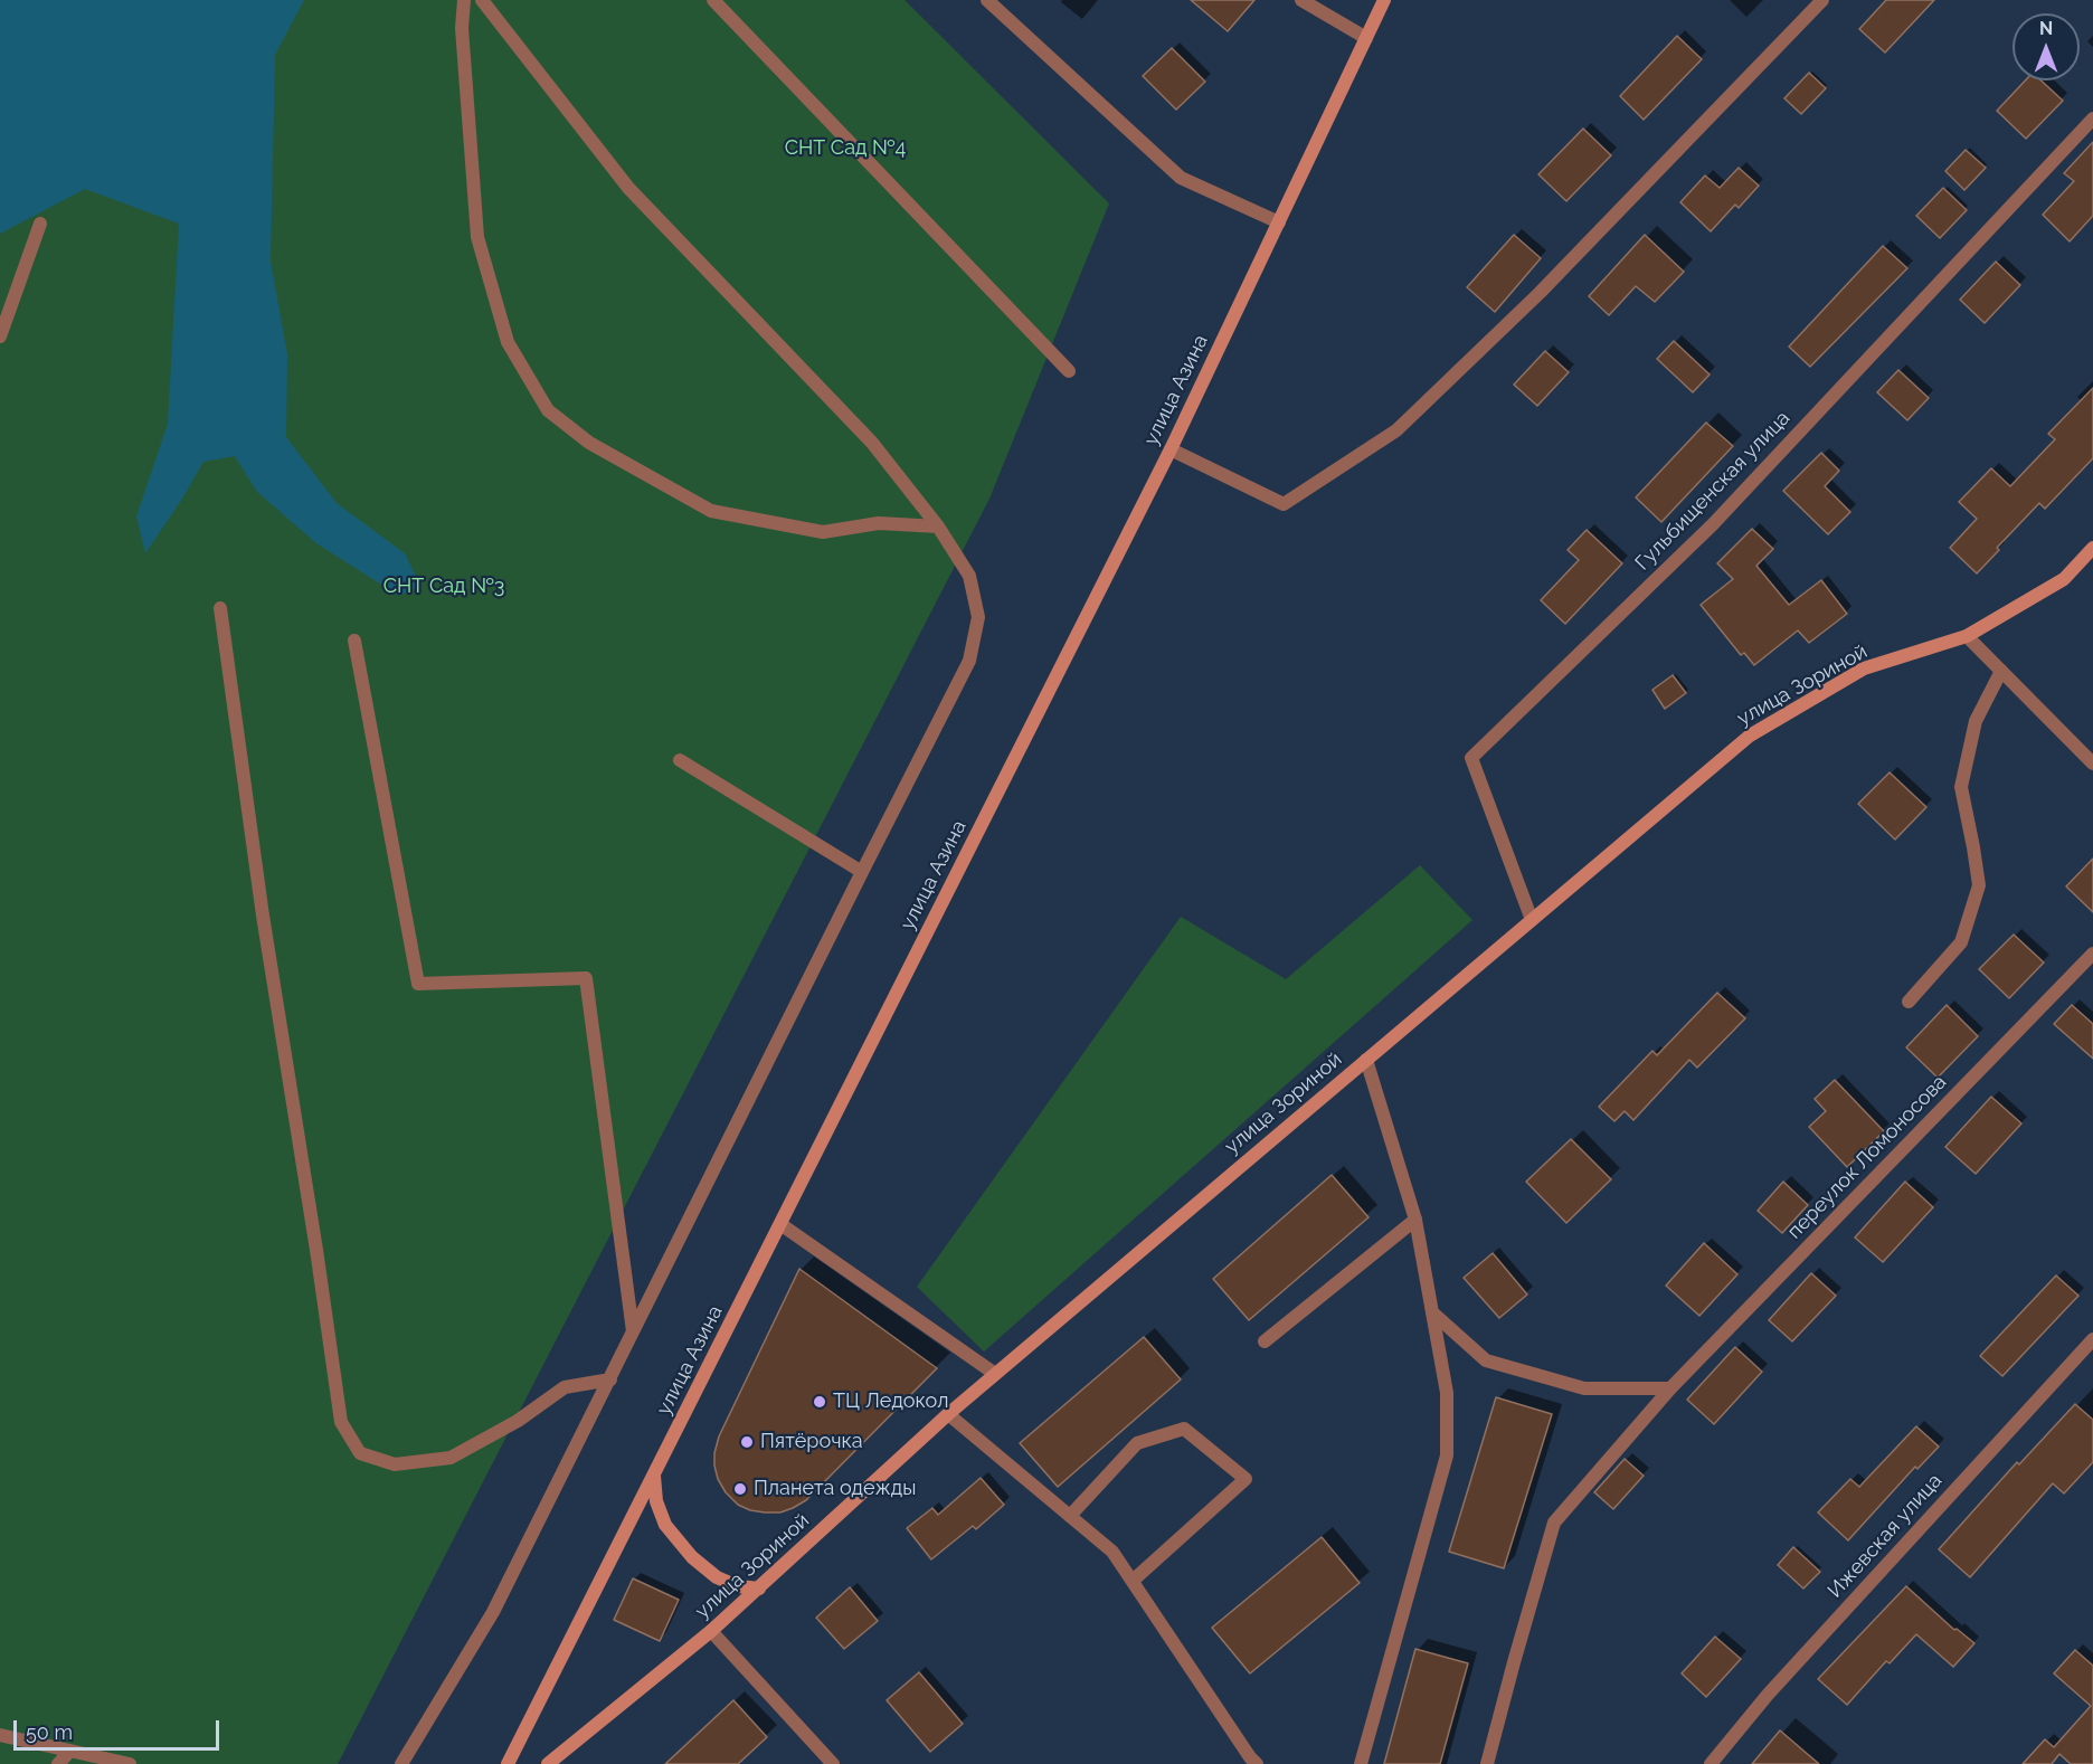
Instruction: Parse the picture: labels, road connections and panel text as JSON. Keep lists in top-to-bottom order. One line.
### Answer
{"streets":{"main road":["улица Азина","улица Зориной"],"street":["Гульбищенская улица","переулок Ломоносова","Ижевская улица"]},"crossings":[["Гульбищенская улица","улица Зориной"]],"parks":["СНТ Сад №4","СНТ Сад №3"],"places":["ТЦ Ледокол","Пятёрочка","Планета одежды"],"scale_bar":"50 m","north":"top"}
